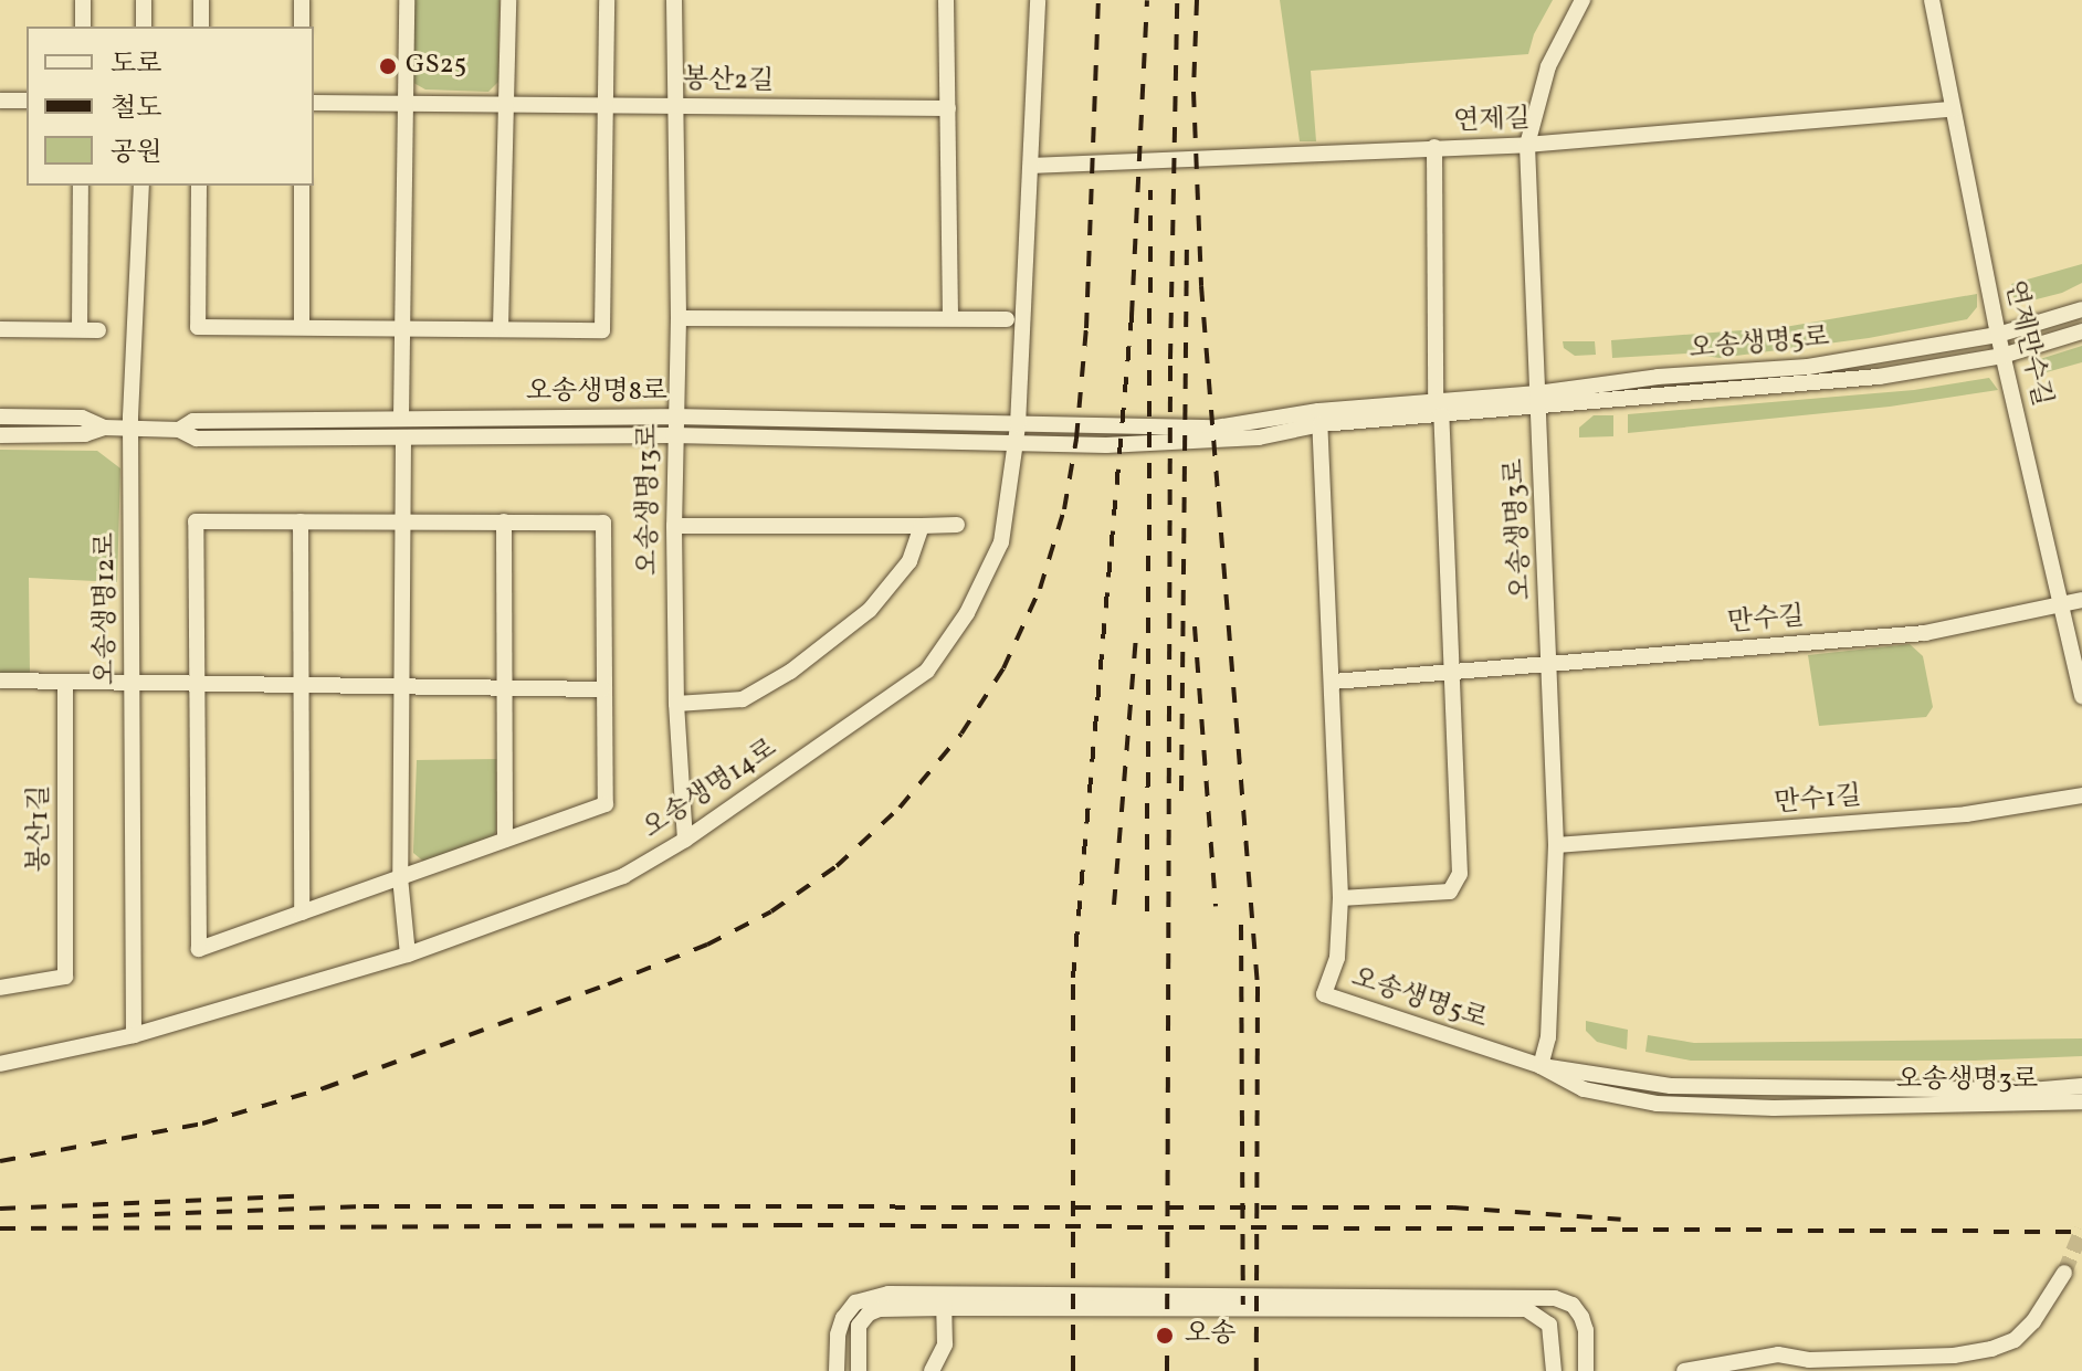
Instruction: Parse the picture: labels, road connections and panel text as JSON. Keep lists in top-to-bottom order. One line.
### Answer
{"streets":{"street":["봉산2길","연제길","연제만수길","오송생명5로","오송생명8로","오송생명13로","오송생명3로","오송생명12로","만수길","오송생명14로","만수1길","봉산1길"]},"crossings":[["봉산2길","오송생명13로"],["연제길","연제만수길"],["연제길","오송생명3로"],["연제길","오송생명14로"],["연제만수길","오송생명5로"],["연제만수길","만수길"],["오송생명5로","오송생명8로"],["오송생명5로","오송생명3로"],["오송생명5로","만수길"],["오송생명8로","오송생명13로"],["오송생명8로","오송생명12로"],["오송생명8로","오송생명14로"],["오송생명13로","오송생명14로"],["오송생명3로","만수길"],["오송생명3로","만수1길"],["오송생명12로","오송생명14로"]],"places":["GS25","오송"],"legend":["도로","철도","공원"]}
